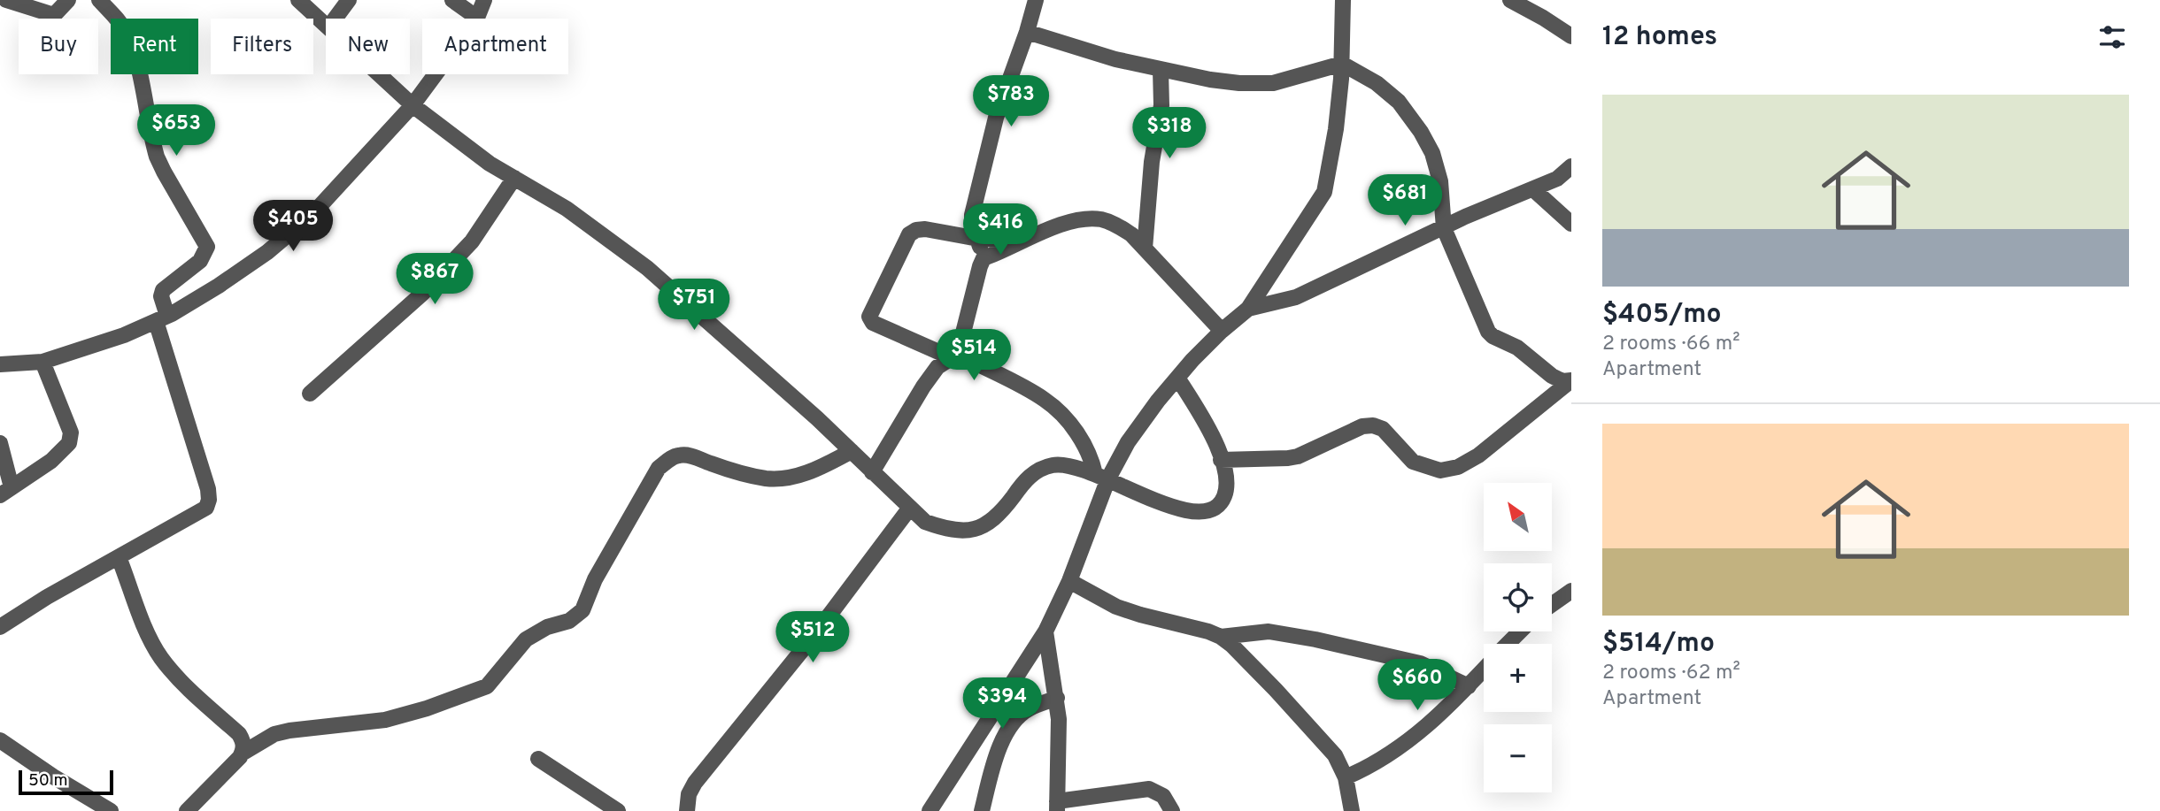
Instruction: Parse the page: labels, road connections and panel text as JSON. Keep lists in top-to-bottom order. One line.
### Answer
{"scale_bar":"50 m","north":"top left","page":{"heading":"12 homes","chip":["Buy","Rent","Filters","New","Apartment"],"list":[{"name":"$405/mo","note":"2 rooms · 66 m² · Apartment"},{"name":"$514/mo","note":"2 rooms · 62 m² · Apartment"}],"price":["$783","$653","$318","$681","$405","$416","$867","$751","$514","$512","$660","$394"],"map_buttons":["+","−"],"scale":"50 m"}}
